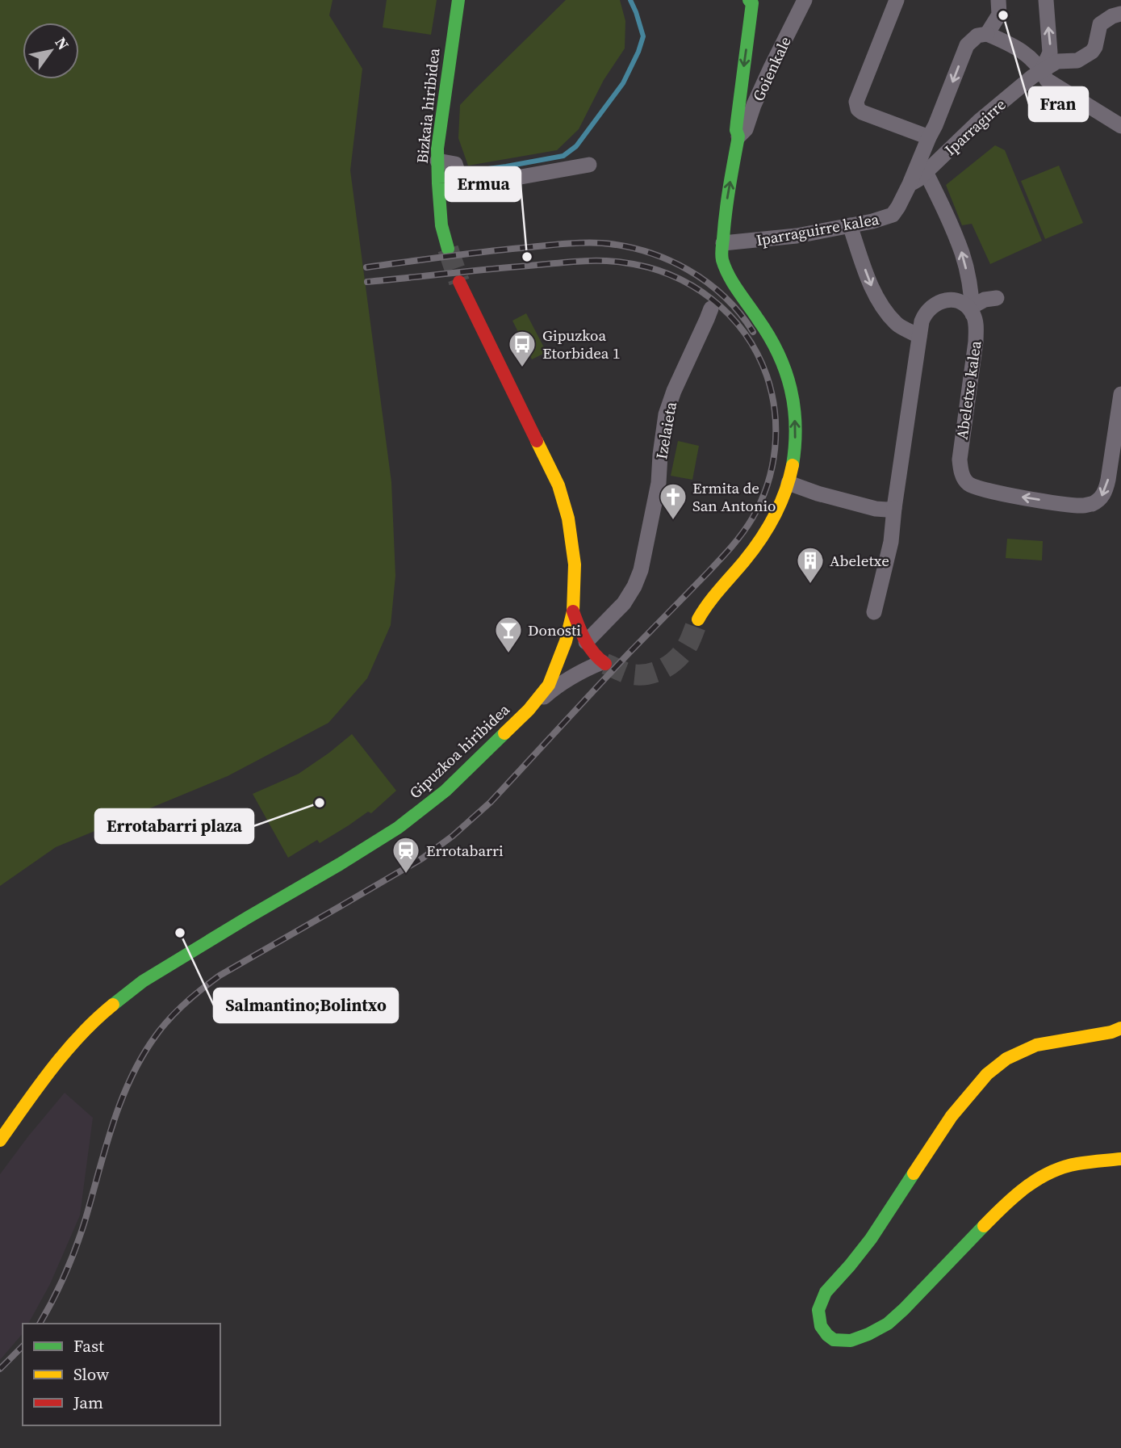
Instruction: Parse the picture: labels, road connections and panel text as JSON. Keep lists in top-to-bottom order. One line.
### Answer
{"streets":{"street":["Goienkale","Bizkaia hiribidea","Iparragirre","Iparraguirre kalea","Abeletxe kalea","Izelaieta","Gipuzkoa hiribidea"]},"crossings":[["Iparragirre","Iparraguirre kalea"]],"places":{"other":["Fran","Ermua","Errotabarri plaza","Salmantino;Bolintxo"],"bus stop":["Gipuzkoa Etorbidea 1"],"church":["Ermita de San Antonio"],"building":["Abeletxe"],"bar":["Donosti"],"station":["Errotabarri"]},"legend":["Fast","Slow","Jam"],"north":"top right"}
